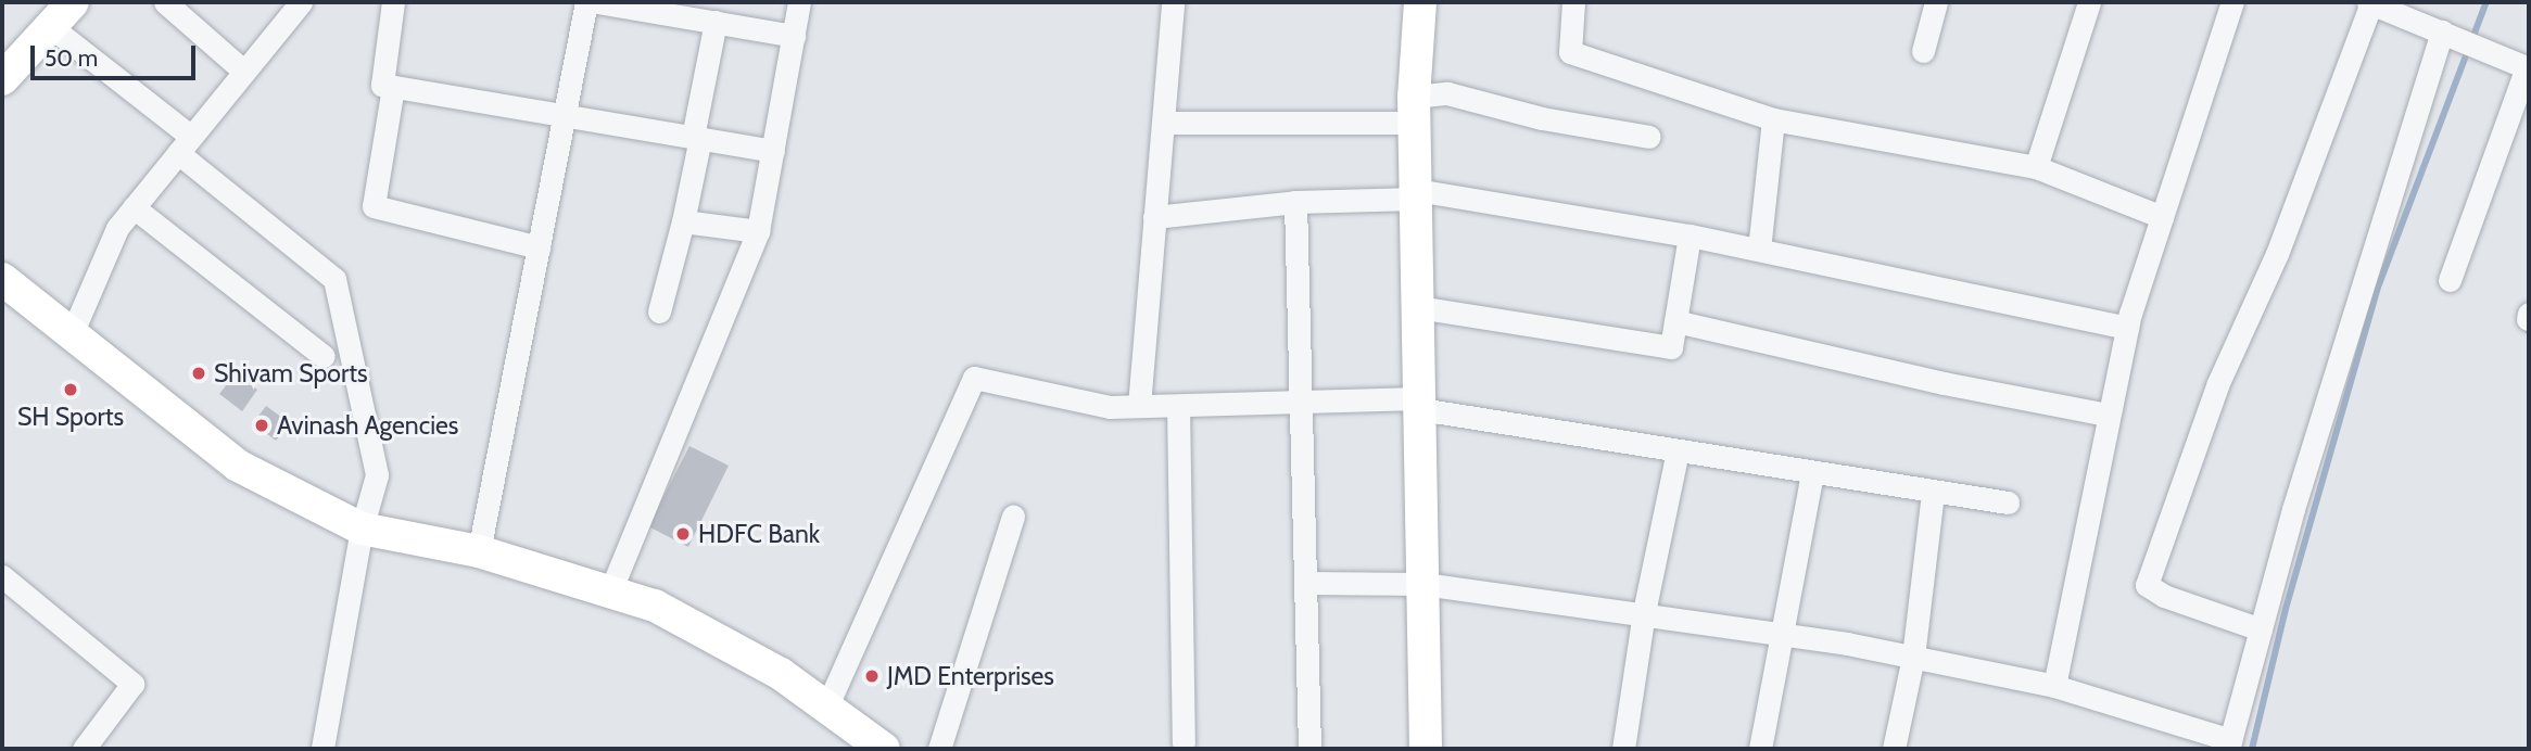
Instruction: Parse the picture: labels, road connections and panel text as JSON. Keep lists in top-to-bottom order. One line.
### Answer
{"places":["Shivam Sports","SH Sports","Avinash Agencies","HDFC Bank","JMD Enterprises"],"scale_bar":"50 m"}
